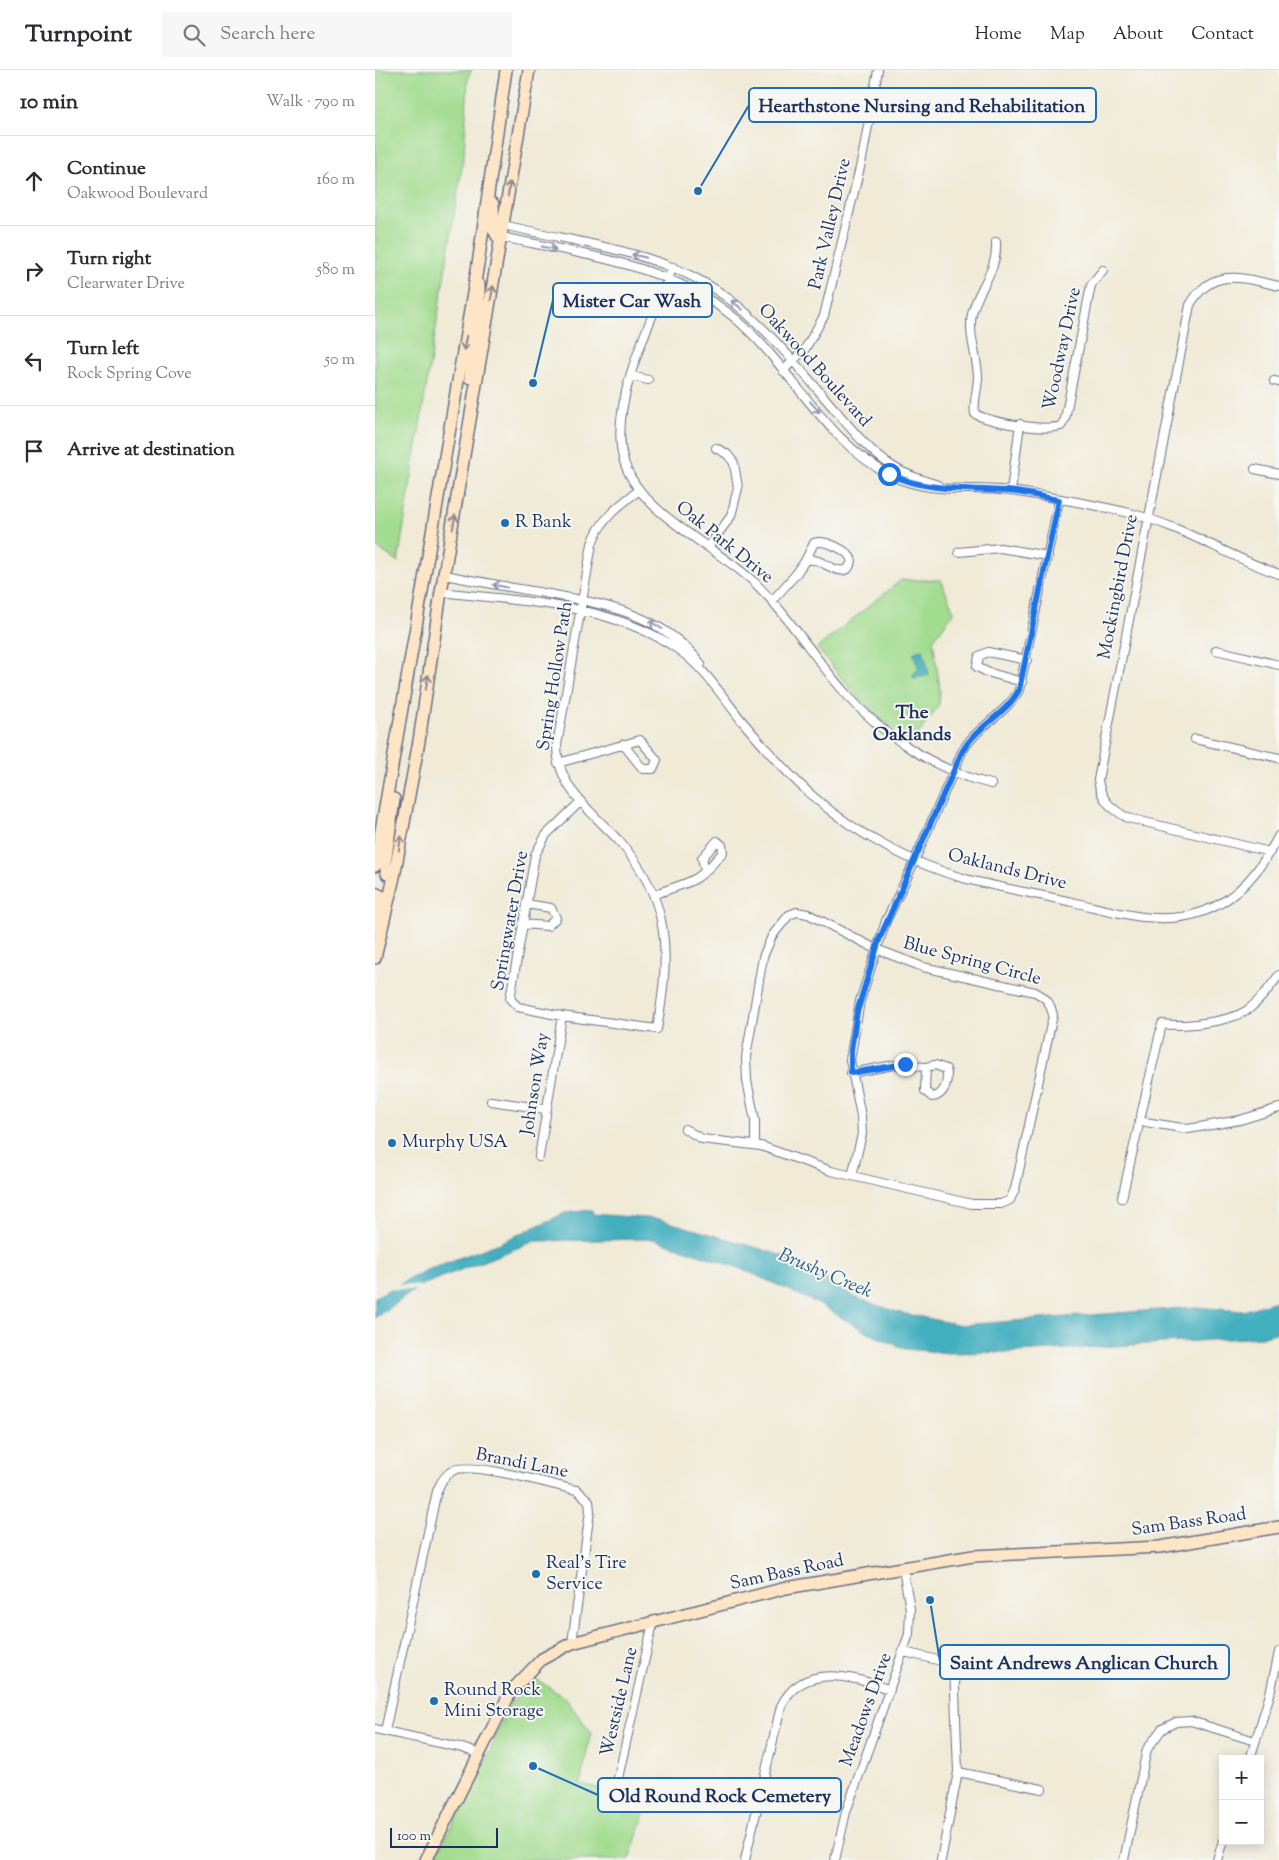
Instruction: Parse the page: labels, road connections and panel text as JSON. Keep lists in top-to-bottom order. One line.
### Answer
{"streets":{"main road":["Sam Bass Road"],"street":["Park Valley Drive","Woodway Drive","Oakwood Boulevard","Oak Park Drive","Mockingbird Drive","Spring Hollow Path","Oaklands Drive","Springwater Drive","Blue Spring Circle","Johnson Way","Brandi Lane","Westside Lane","Meadows Drive"]},"crossings":[["Park Valley Drive","Oakwood Boulevard"],["Woodway Drive","Oakwood Boulevard"],["Oakwood Boulevard","Oak Park Drive"],["Oakwood Boulevard","Mockingbird Drive"],["Oak Park Drive","Spring Hollow Path"],["Mockingbird Drive","Oaklands Drive"],["Spring Hollow Path","Oaklands Drive"],["Spring Hollow Path","Springwater Drive"],["Springwater Drive","Johnson Way"],["Brandi Lane","Sam Bass Road"],["Sam Bass Road","Westside Lane"],["Sam Bass Road","Meadows Drive"]],"districts":["The Oaklands"],"water":["Brushy Creek"],"places":["Hearthstone Nursing and Rehabilitation","Mister Car Wash","R Bank","Murphy USA","Real’s Tire Service","Saint Andrews Anglican Church","Round Rock Mini Storage","Old Round Rock Cemetery"],"scale_bar":"100 m","page":{"header":"Turnpoint","search":"Search here","nav":["Home","Map","About","Contact"],"heading":["10 min","Walk · 790 m"],"list":[["Continue","Oakwood Boulevard","160 m"],["Turn right","Clearwater Drive","580 m"],["Turn left","Rock Spring Cove","50 m"],"Arrive at destination"],"map_buttons":["+","−"],"scale":"100 m"}}
